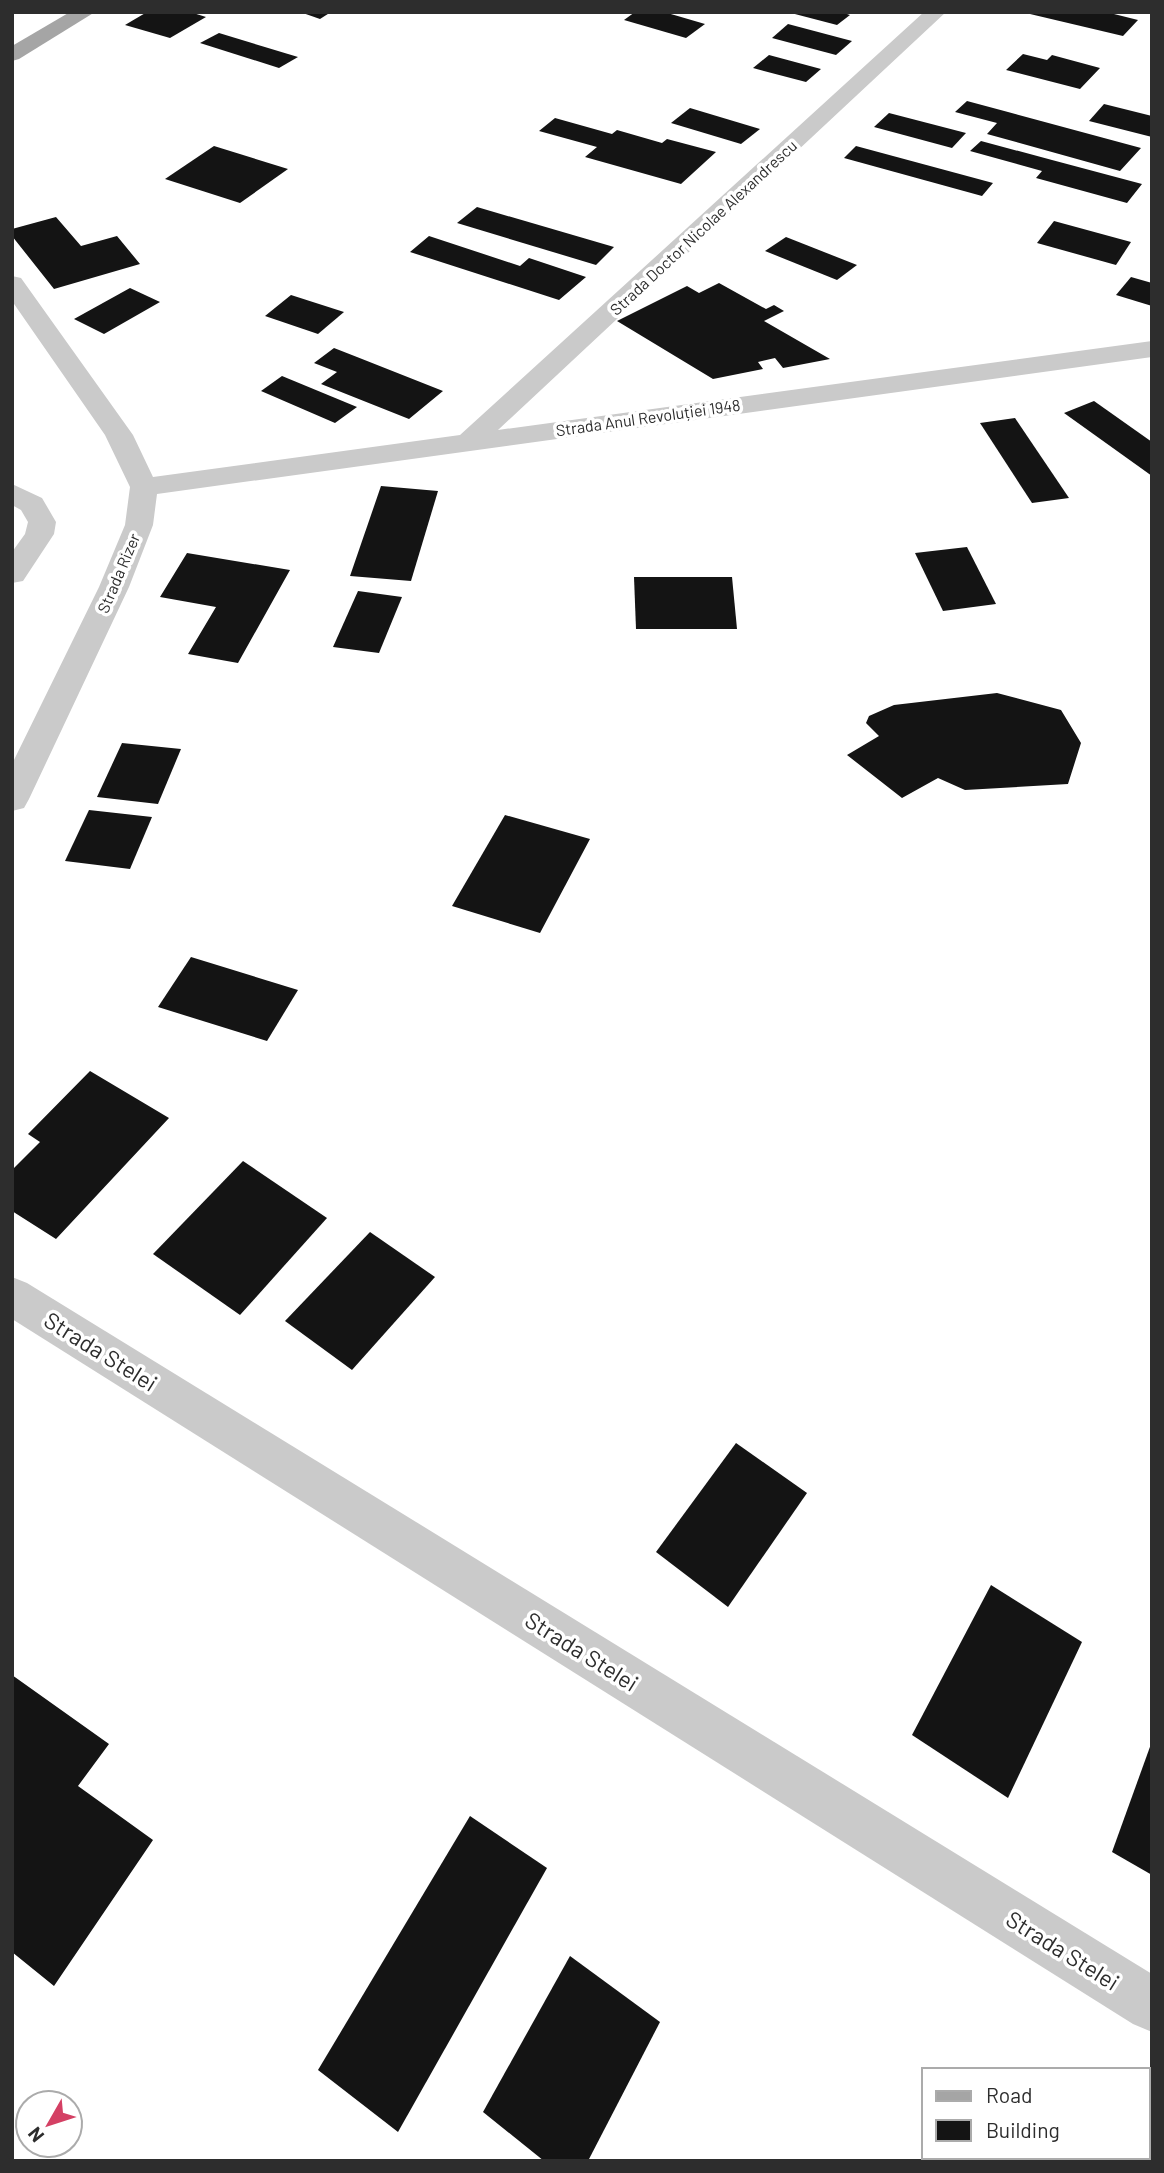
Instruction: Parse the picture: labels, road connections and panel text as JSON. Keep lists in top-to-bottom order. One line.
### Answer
{"streets":{"street":["Strada Doctor Nicolae Alexandrescu","Strada Anul Revoluției 1948","Strada Rizer","Strada Stelei"]},"crossings":[["Strada Doctor Nicolae Alexandrescu","Strada Anul Revoluției 1948"],["Strada Anul Revoluției 1948","Strada Rizer"]],"legend":["Road","Building"],"north":"bottom left"}
